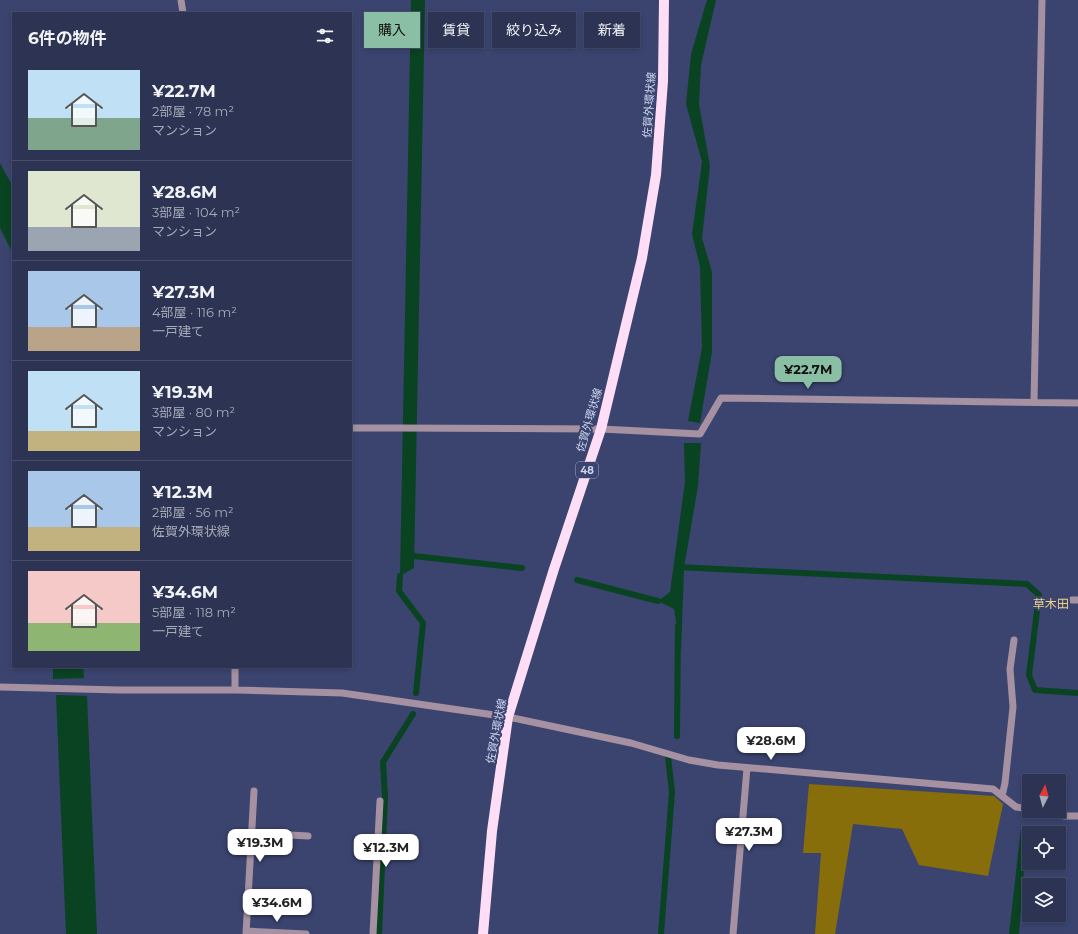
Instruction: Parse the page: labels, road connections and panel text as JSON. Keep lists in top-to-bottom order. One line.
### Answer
{"streets":{"main road":["佐賀外環状線","48"]},"districts":["草木田"],"north":"top","page":{"chip":["購入","賃貸","絞り込み","新着"],"heading":"6件の物件","list":[{"name":"¥22.7M","note":"2部屋 · 78 m² · マンション"},{"name":"¥28.6M","note":"3部屋 · 104 m² · マンション"},{"name":"¥27.3M","note":"4部屋 · 116 m² · 一戸建て"},{"name":"¥19.3M","note":"3部屋 · 80 m² · マンション"},{"name":"¥12.3M","note":"2部屋 · 56 m² · 佐賀外環状線"},{"name":"¥34.6M","note":"5部屋 · 118 m² · 一戸建て"}],"price":["¥22.7M","¥28.6M","¥27.3M","¥19.3M","¥12.3M","¥34.6M"]}}
